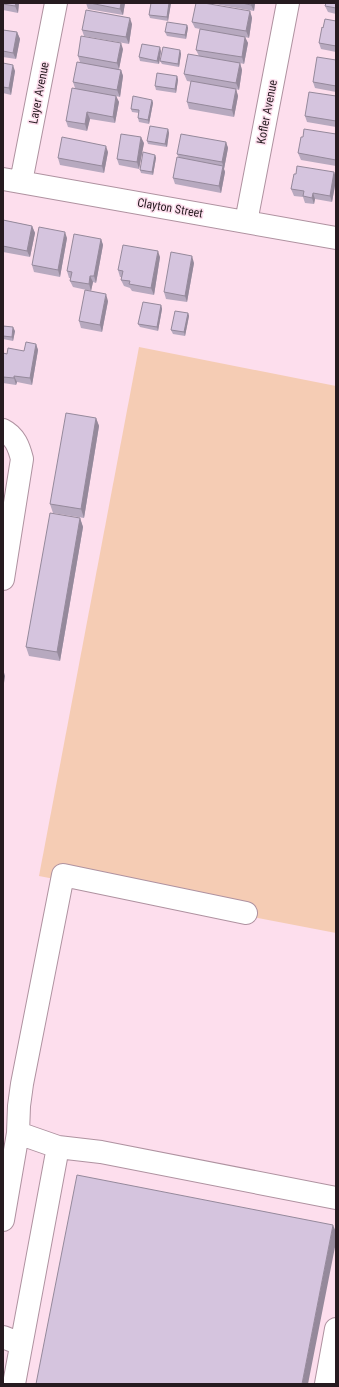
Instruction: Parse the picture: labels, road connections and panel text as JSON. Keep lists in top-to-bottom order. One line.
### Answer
{"streets":{"street":["Layer Avenue","Kofler Avenue","Clayton Street"]},"crossings":[["Layer Avenue","Clayton Street"],["Kofler Avenue","Clayton Street"]]}
